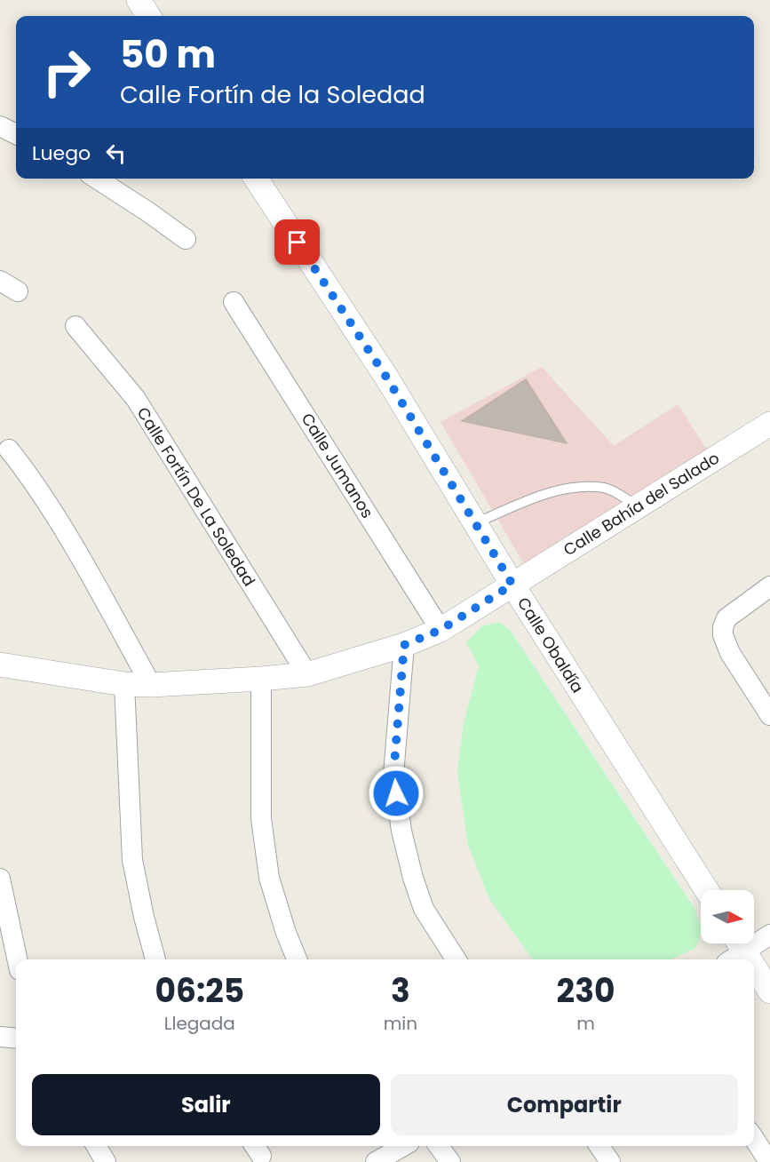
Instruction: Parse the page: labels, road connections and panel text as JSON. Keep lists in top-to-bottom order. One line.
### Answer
{"streets":{"street":["Calle Jumanos","Calle Fortín De La Soledad","Calle Bahía del Salado","Calle Obaldía"]},"crossings":[["Calle Bahía del Salado","Calle Obaldía"]],"north":"right","page":{"turn":["50 m","Calle Fortín de la Soledad"],"then":"Luego","eta":["06:25","Llegada","3","min","230","m"],"buttons":["Salir","Compartir"]}}
